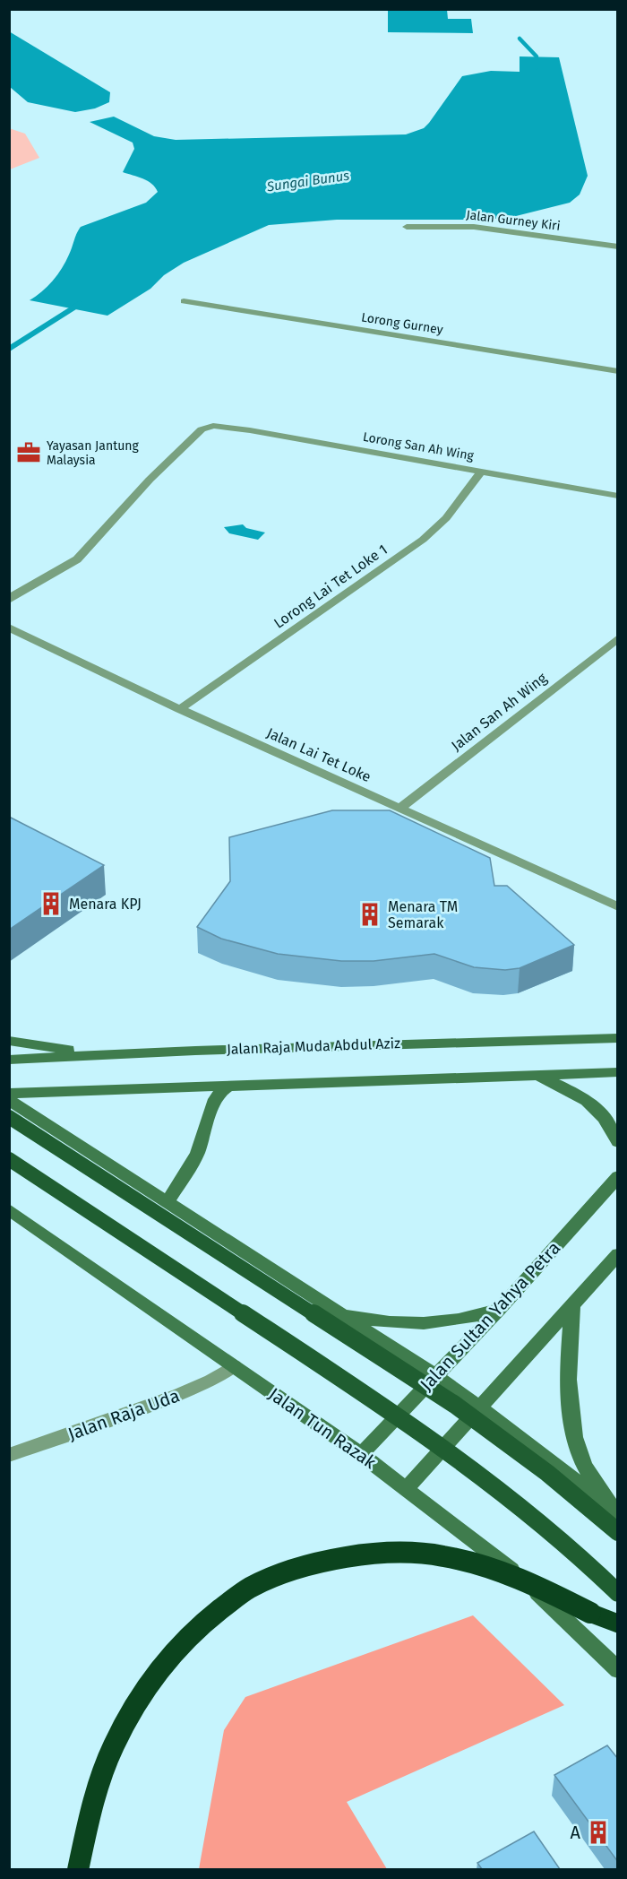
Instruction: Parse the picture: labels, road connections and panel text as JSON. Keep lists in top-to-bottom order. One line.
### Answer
{"streets":{"main road":["Jalan Raja Muda Abdul Aziz","Jalan Sultan Yahya Petra","Jalan Tun Razak"],"street":["Jalan Gurney Kiri","Lorong Gurney","Lorong San Ah Wing","Lorong Lai Tet Loke 1","Jalan San Ah Wing","Jalan Lai Tet Loke","Jalan Raja Uda"]},"crossings":[["Lorong San Ah Wing","Lorong Lai Tet Loke 1"],["Lorong Lai Tet Loke 1","Jalan Lai Tet Loke"],["Jalan San Ah Wing","Jalan Lai Tet Loke"],["Jalan Sultan Yahya Petra","Jalan Tun Razak"],["Jalan Raja Uda","Jalan Tun Razak"]],"water":["Sungai Bunus"],"places":{"office":["Yayasan Jantung Malaysia"],"building":["Menara KPJ","Menara TM Semarak","A"]}}
